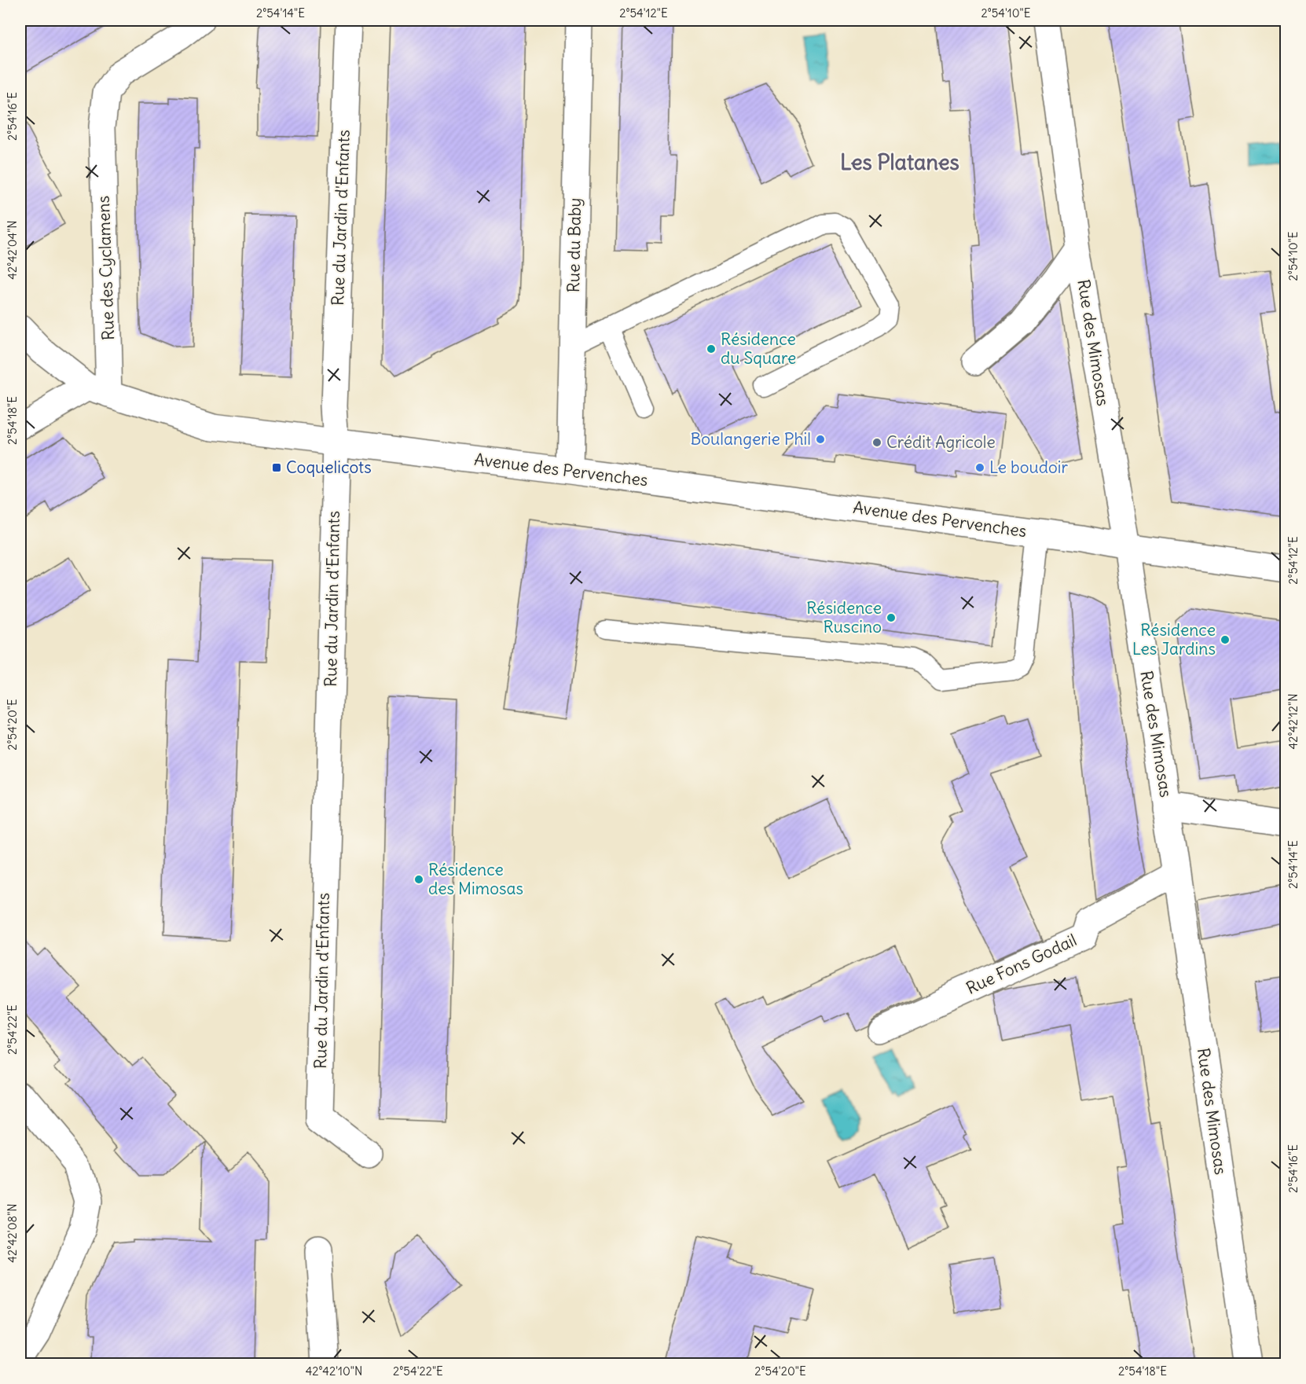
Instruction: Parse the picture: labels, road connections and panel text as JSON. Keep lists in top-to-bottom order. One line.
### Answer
{"streets":{"street":["Rue du Jardin d'Enfants","Rue du Baby","Rue des Cyclamens","Rue des Mimosas","Avenue des Pervenches","Rue Fons Godail"]},"crossings":[["Rue du Jardin d'Enfants","Avenue des Pervenches"],["Rue du Baby","Avenue des Pervenches"],["Rue des Cyclamens","Avenue des Pervenches"],["Rue des Mimosas","Avenue des Pervenches"],["Rue des Mimosas","Rue Fons Godail"]],"districts":["Les Platanes"],"places":{"other":["Résidence du Square","Boulangerie Phil","Crédit Agricole","Le boudoir","Résidence Ruscino","Résidence Les Jardins","Résidence des Mimosas"],"transit":["Coquelicots"]},"coordinates":["2°54'14\"E","2°54'12\"E","2°54'10\"E","2°54'16\"E","42°42'04\"N","2°54'18\"E","42°42'12\"N","2°54'20\"E","2°54'22\"E","42°42'08\"N","42°42'10\"N"]}
